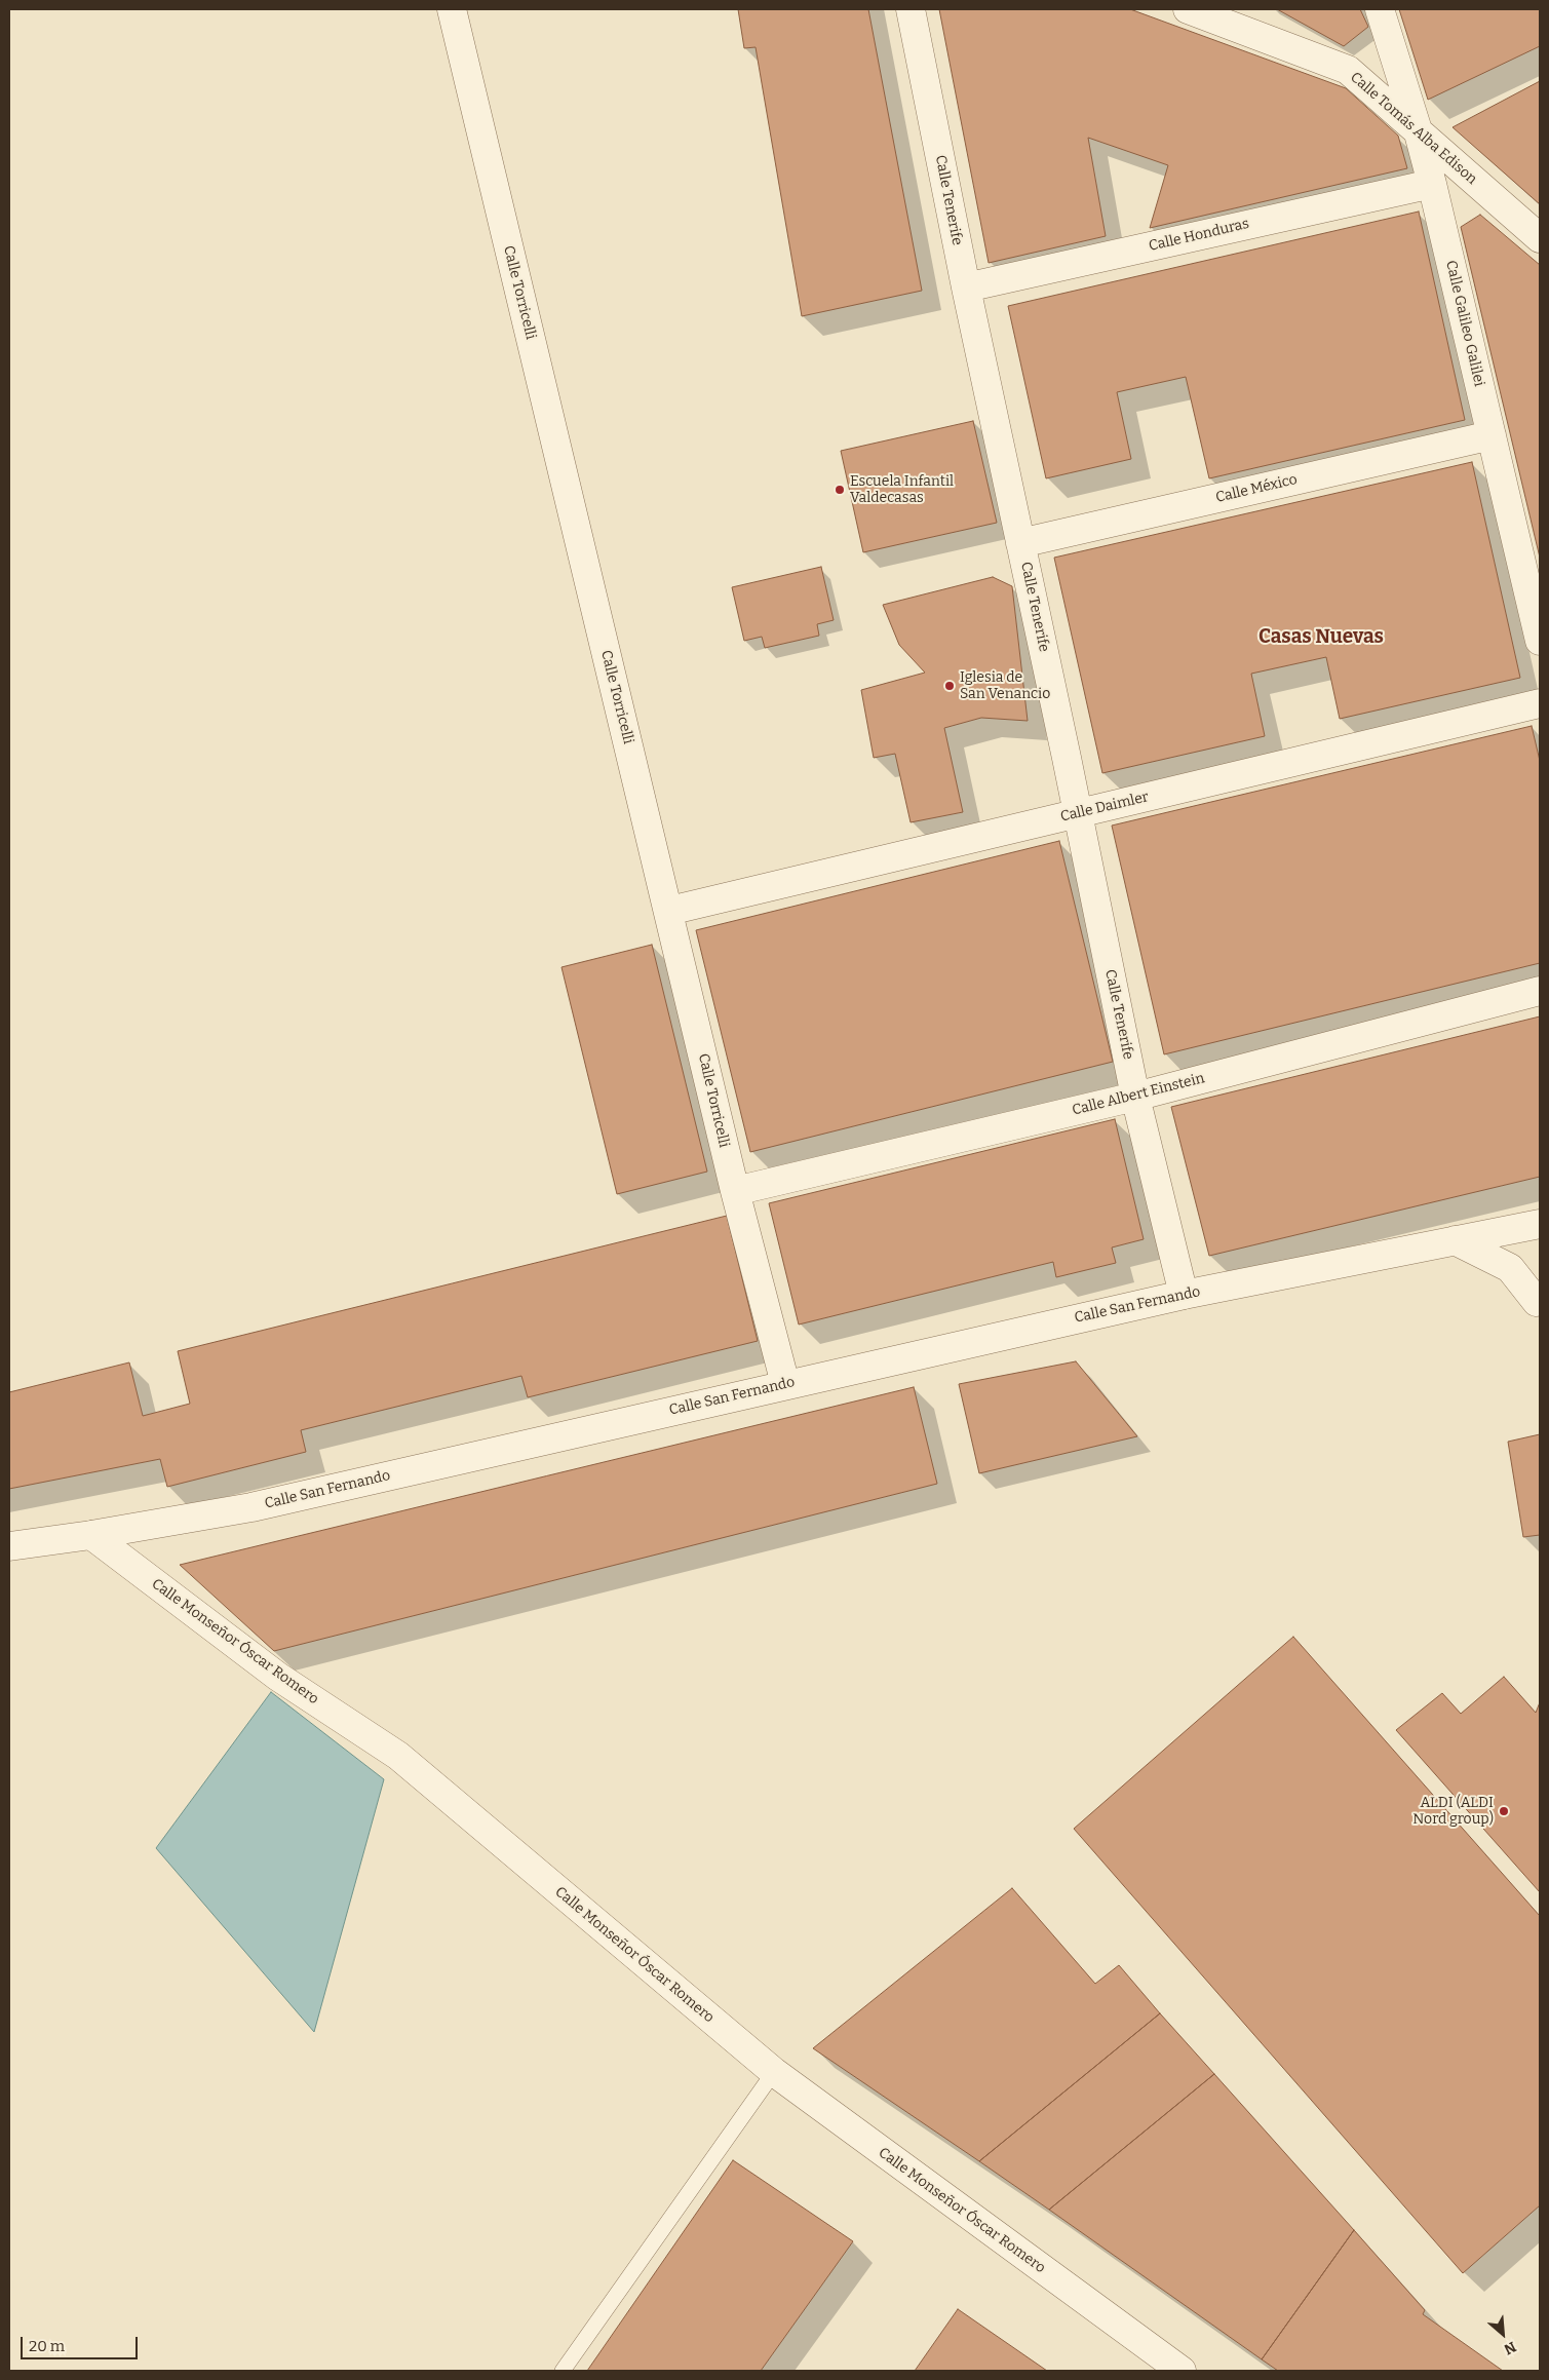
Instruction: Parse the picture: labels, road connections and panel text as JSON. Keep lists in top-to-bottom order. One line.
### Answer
{"streets":{"street":["Calle Tomás Alba Edison","Calle Tenerife","Calle Honduras","Calle Torricelli","Calle Galileo Galilei","Calle México","Calle Daimler","Calle Albert Einstein","Calle San Fernando","Calle Monseñor Óscar Romero"]},"crossings":[["Calle Tomás Alba Edison","Calle Galileo Galilei"],["Calle Tenerife","Calle Honduras"],["Calle Tenerife","Calle México"],["Calle Tenerife","Calle Daimler"],["Calle Tenerife","Calle Albert Einstein"],["Calle Tenerife","Calle San Fernando"],["Calle Honduras","Calle Galileo Galilei"],["Calle Torricelli","Calle Daimler"],["Calle Torricelli","Calle Albert Einstein"],["Calle Torricelli","Calle San Fernando"],["Calle Galileo Galilei","Calle México"],["Calle San Fernando","Calle Monseñor Óscar Romero"]],"districts":["Casas Nuevas"],"places":["Escuela Infantil Valdecasas","Iglesia de San Venancio","ALDI (ALDI Nord group)"],"scale_bar":"20 m","north":"bottom right"}
